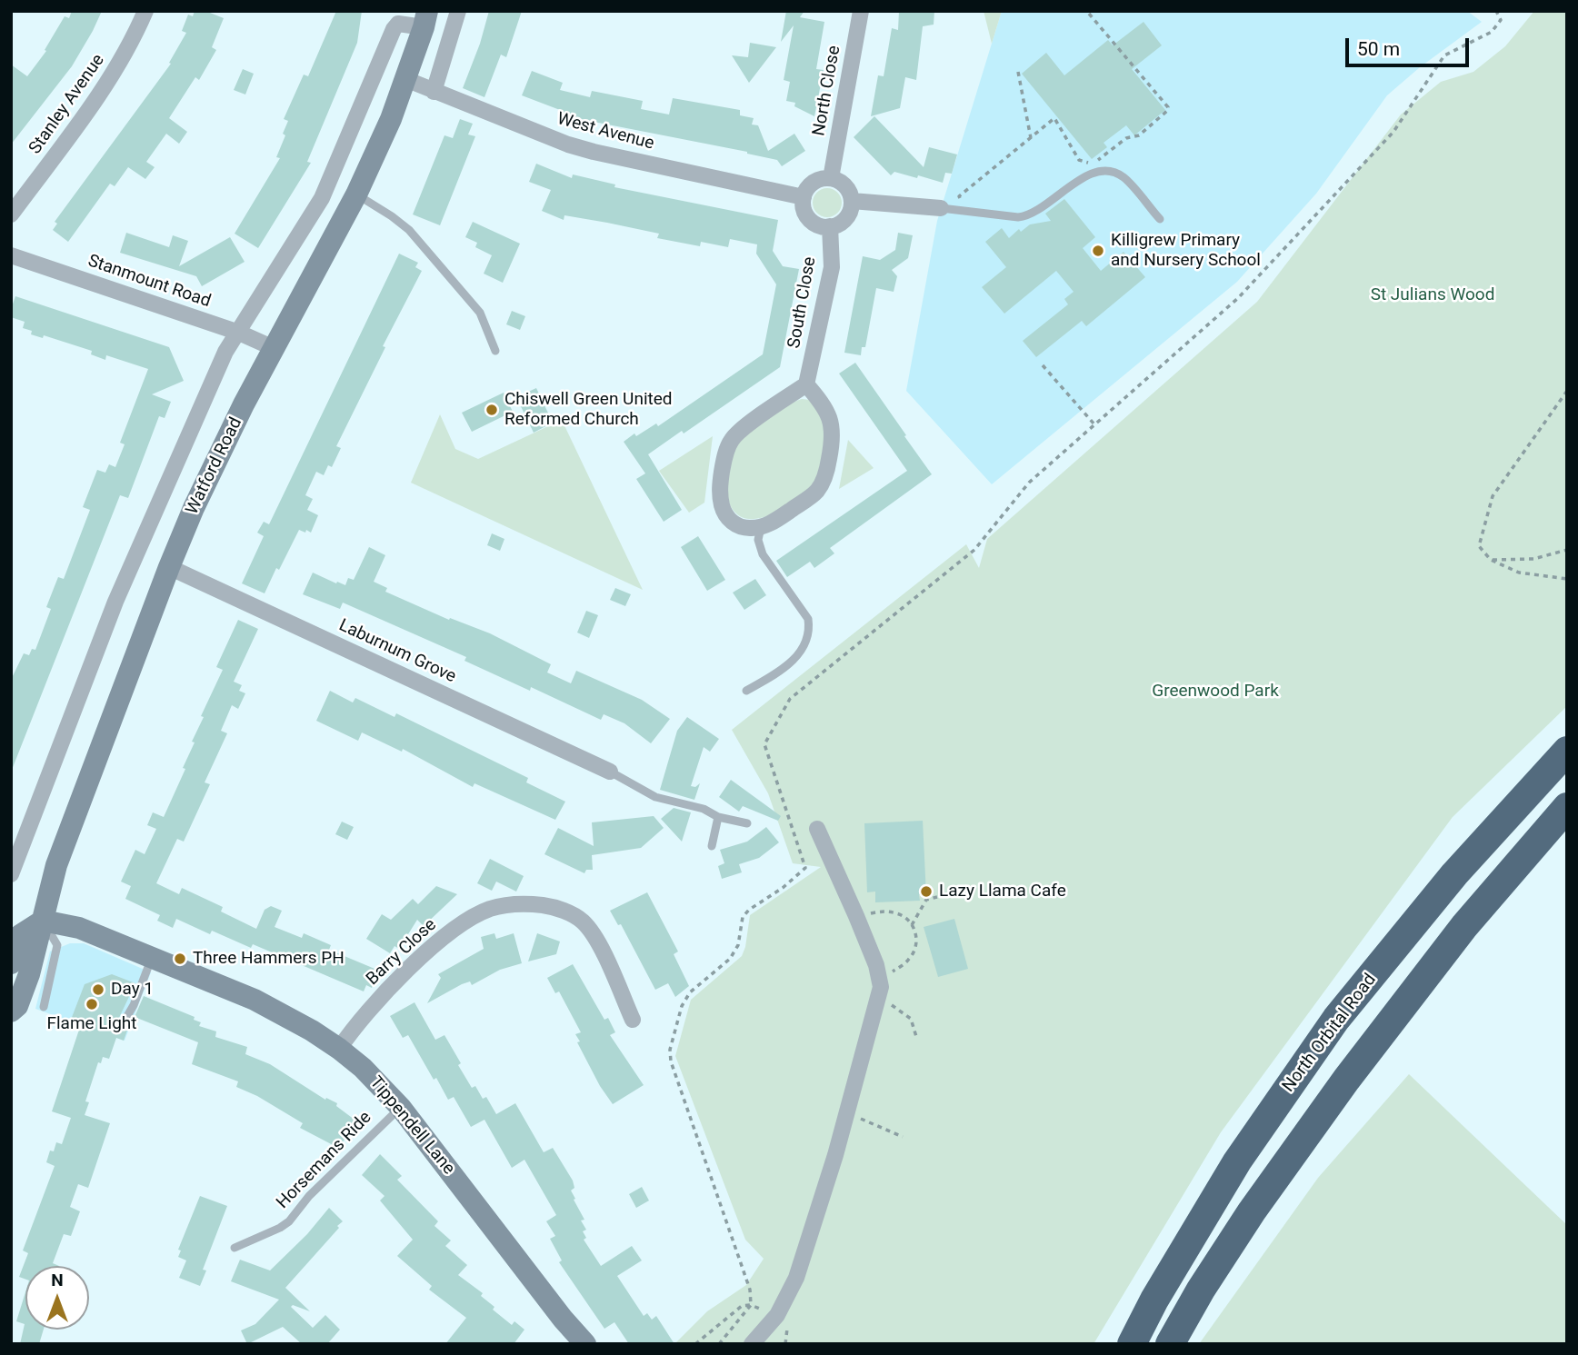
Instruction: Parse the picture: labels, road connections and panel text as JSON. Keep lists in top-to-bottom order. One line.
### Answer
{"streets":{"highway":["North Orbital Road"],"main road":["Watford Road","Tippendell Lane"],"street":["North Close","Stanley Avenue","West Avenue","Stanmount Road","South Close","Laburnum Grove","Barry Close"],"lane":["Horsemans Ride"]},"crossings":[["North Close","West Avenue"],["North Close","South Close"],["West Avenue","South Close"],["West Avenue","Watford Road"],["Stanmount Road","Watford Road"],["Watford Road","Laburnum Grove"],["Watford Road","Tippendell Lane"],["Barry Close","Tippendell Lane"],["Tippendell Lane","Horsemans Ride"]],"parks":["St Julians Wood","Greenwood Park"],"places":["Killigrew Primary and Nursery School","Chiswell Green United Reformed Church","Lazy Llama Cafe","Three Hammers PH","Day 1","Flame Light"],"scale_bar":"50 m","north":"top"}
